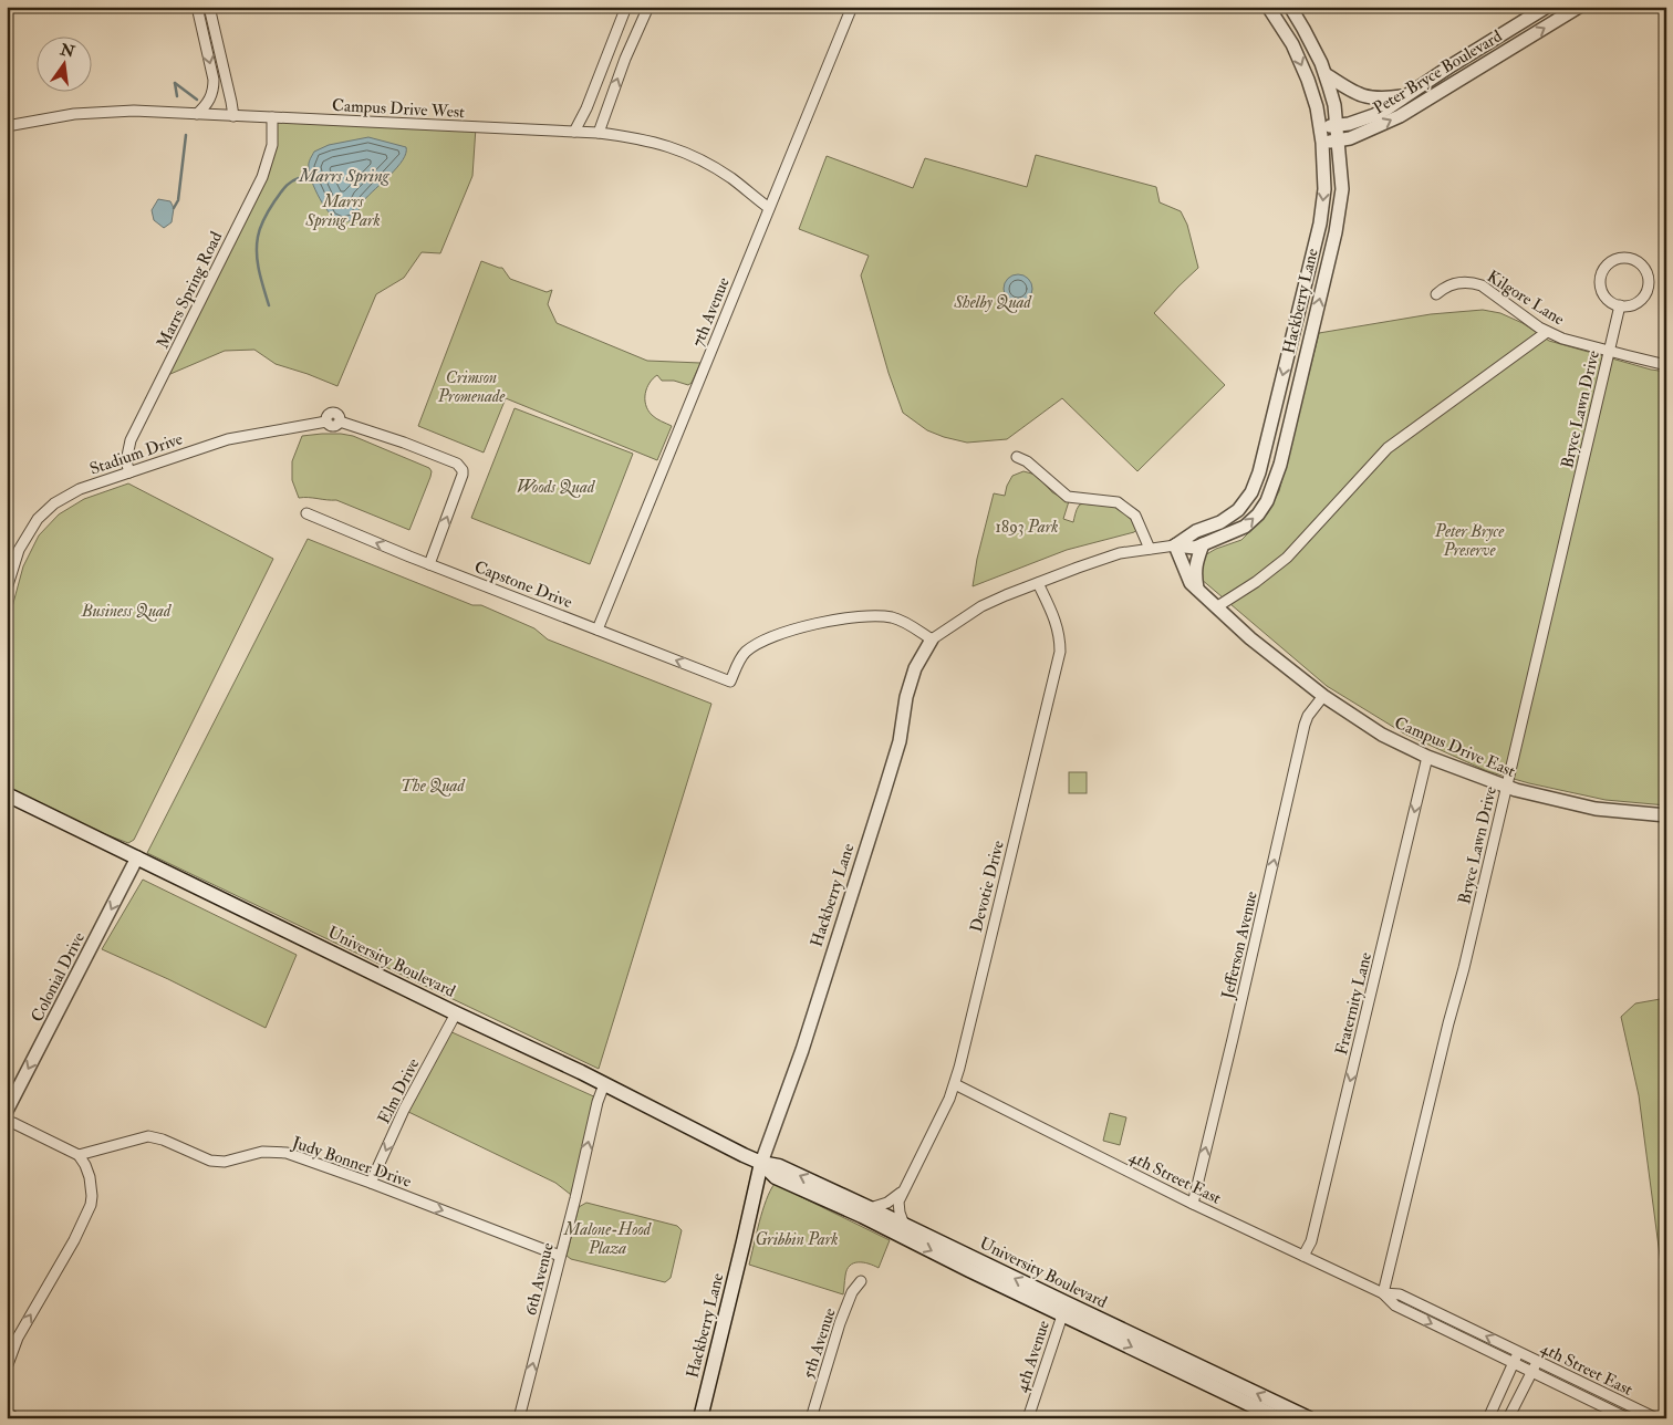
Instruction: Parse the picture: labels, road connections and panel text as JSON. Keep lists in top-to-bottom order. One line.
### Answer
{"streets":{"main road":["Hackberry Lane","University Boulevard"],"street":["Peter Bryce Boulevard","Campus Drive West","Marrs Spring Road","Kilgore Lane","7th Avenue","Bryce Lawn Drive","Stadium Drive","Capstone Drive","Campus Drive East","Devotie Drive","Jefferson Avenue","Colonial Drive","Fraternity Lane","Elm Drive","Judy Bonner Drive","4th Street East","6th Avenue","5th Avenue","4th Avenue"]},"crossings":[["Peter Bryce Boulevard","Hackberry Lane"],["Campus Drive West","Marrs Spring Road"],["Campus Drive West","7th Avenue"],["Marrs Spring Road","Stadium Drive"],["Kilgore Lane","Bryce Lawn Drive"],["Hackberry Lane","Capstone Drive"],["Hackberry Lane","Campus Drive East"],["Hackberry Lane","Devotie Drive"],["Hackberry Lane","University Boulevard"],["7th Avenue","Capstone Drive"],["Bryce Lawn Drive","Campus Drive East"],["Bryce Lawn Drive","4th Street East"],["Stadium Drive","Capstone Drive"],["Campus Drive East","Jefferson Avenue"],["Campus Drive East","Fraternity Lane"],["Devotie Drive","University Boulevard"],["Devotie Drive","4th Street East"],["Jefferson Avenue","4th Street East"],["University Boulevard","Colonial Drive"],["University Boulevard","Elm Drive"],["University Boulevard","6th Avenue"],["University Boulevard","4th Avenue"],["Fraternity Lane","4th Street East"],["Elm Drive","Judy Bonner Drive"],["Judy Bonner Drive","6th Avenue"]],"one_way":["Capstone Drive","Jefferson Avenue","Colonial Drive","Fraternity Lane","Elm Drive","Judy Bonner Drive","6th Avenue"],"water":["Marrs Spring"],"parks":["Marrs Spring Park","Shelby Quad","Crimson Promenade","Woods Quad","1893 Park","Peter Bryce Preserve","Business Quad","The Quad","Malone-Hood Plaza","Gribbin Park"],"north":"top"}
